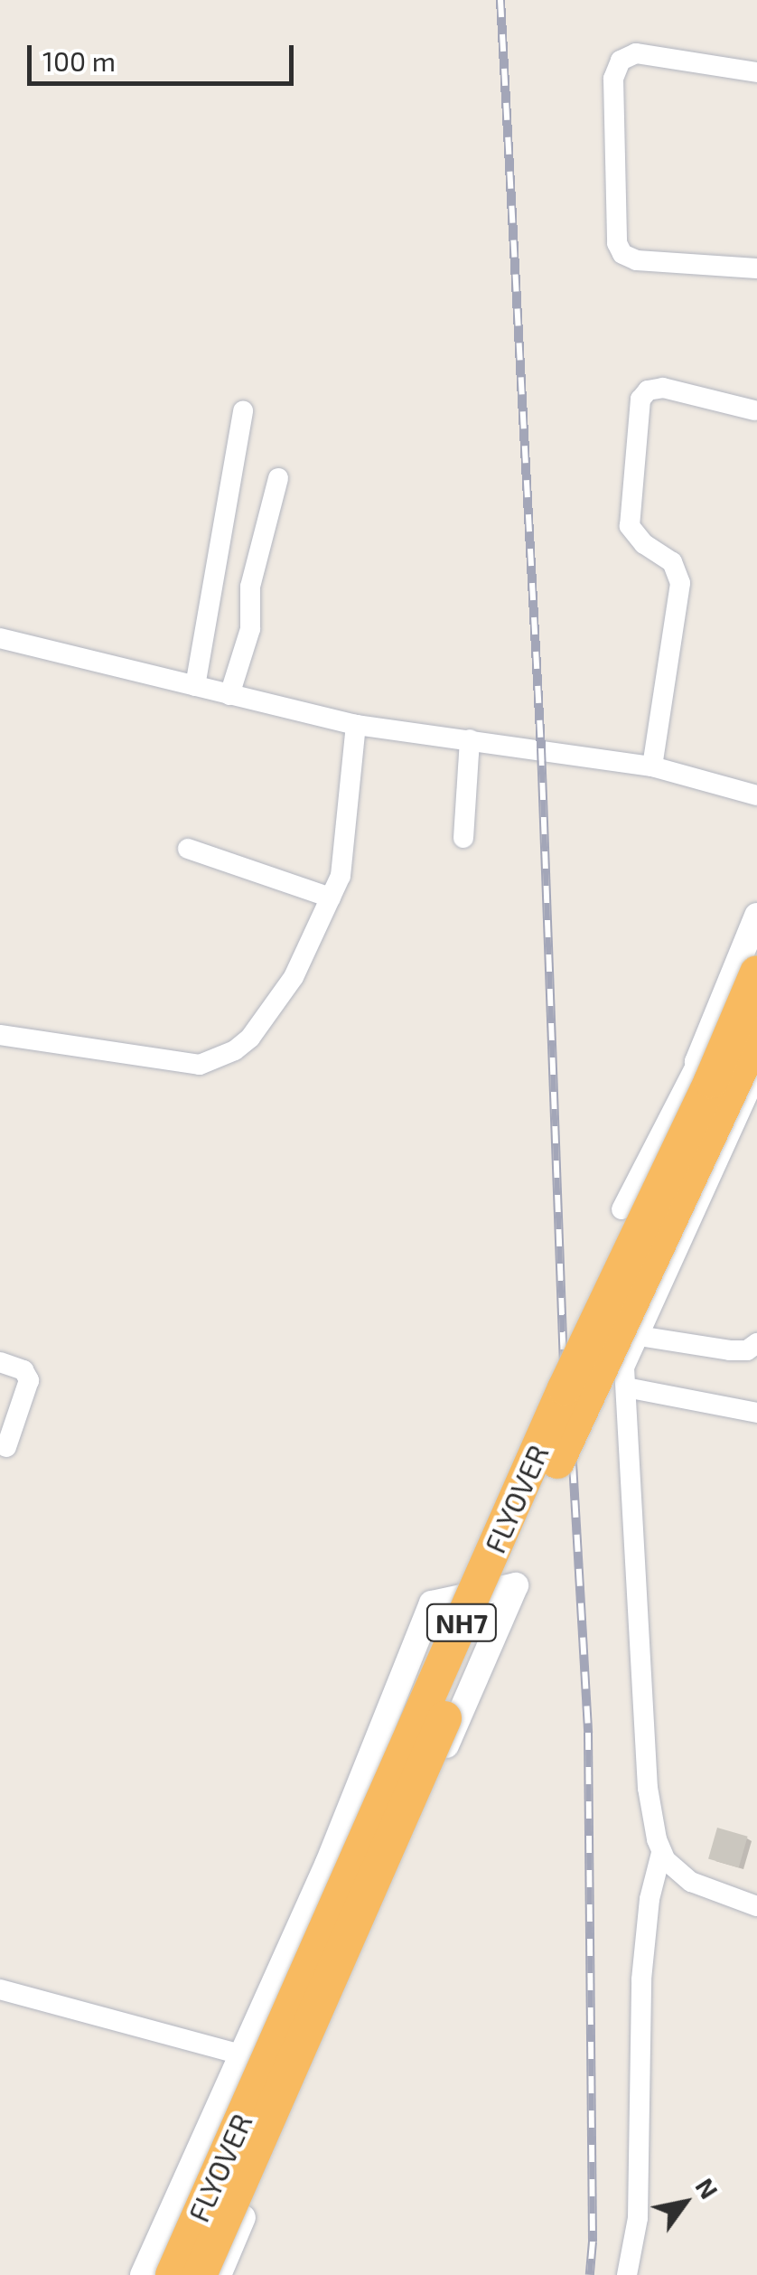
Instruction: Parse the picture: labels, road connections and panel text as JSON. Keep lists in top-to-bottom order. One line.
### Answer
{"streets":{"highway":["FLYOVER","NH7"]},"scale_bar":"100 m","north":"top right"}
